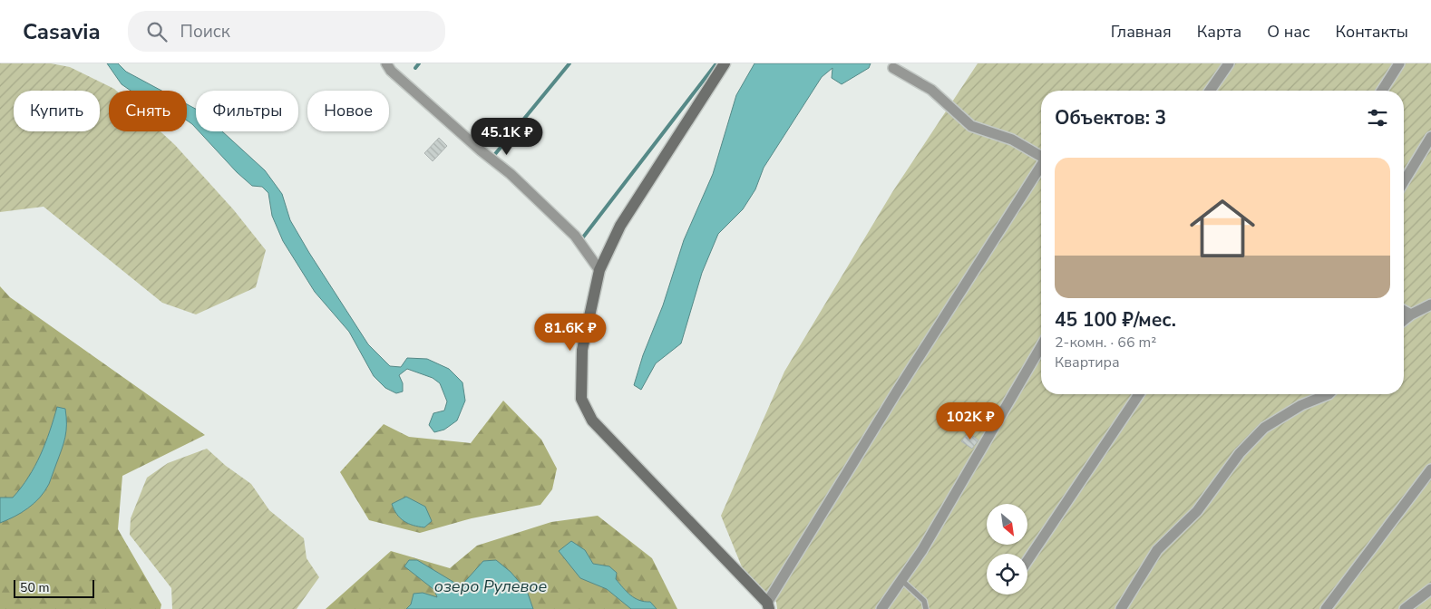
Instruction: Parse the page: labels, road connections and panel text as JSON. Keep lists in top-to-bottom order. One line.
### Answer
{"water":["озеро Рулевое"],"scale_bar":"50 m","north":"bottom right","page":{"header":"Casavia","search":"Поиск","nav":["Главная","Карта","О нас","Контакты"],"chip":["Купить","Снять","Фильтры","Новое"],"heading":"Объектов: 3","price":["45.1K ₽","81.6K ₽","102K ₽"],"list":[{"name":"45 100 ₽/мес.","note":"2-комн. · 66 m² · Квартира"}],"scale":"50 m"}}
